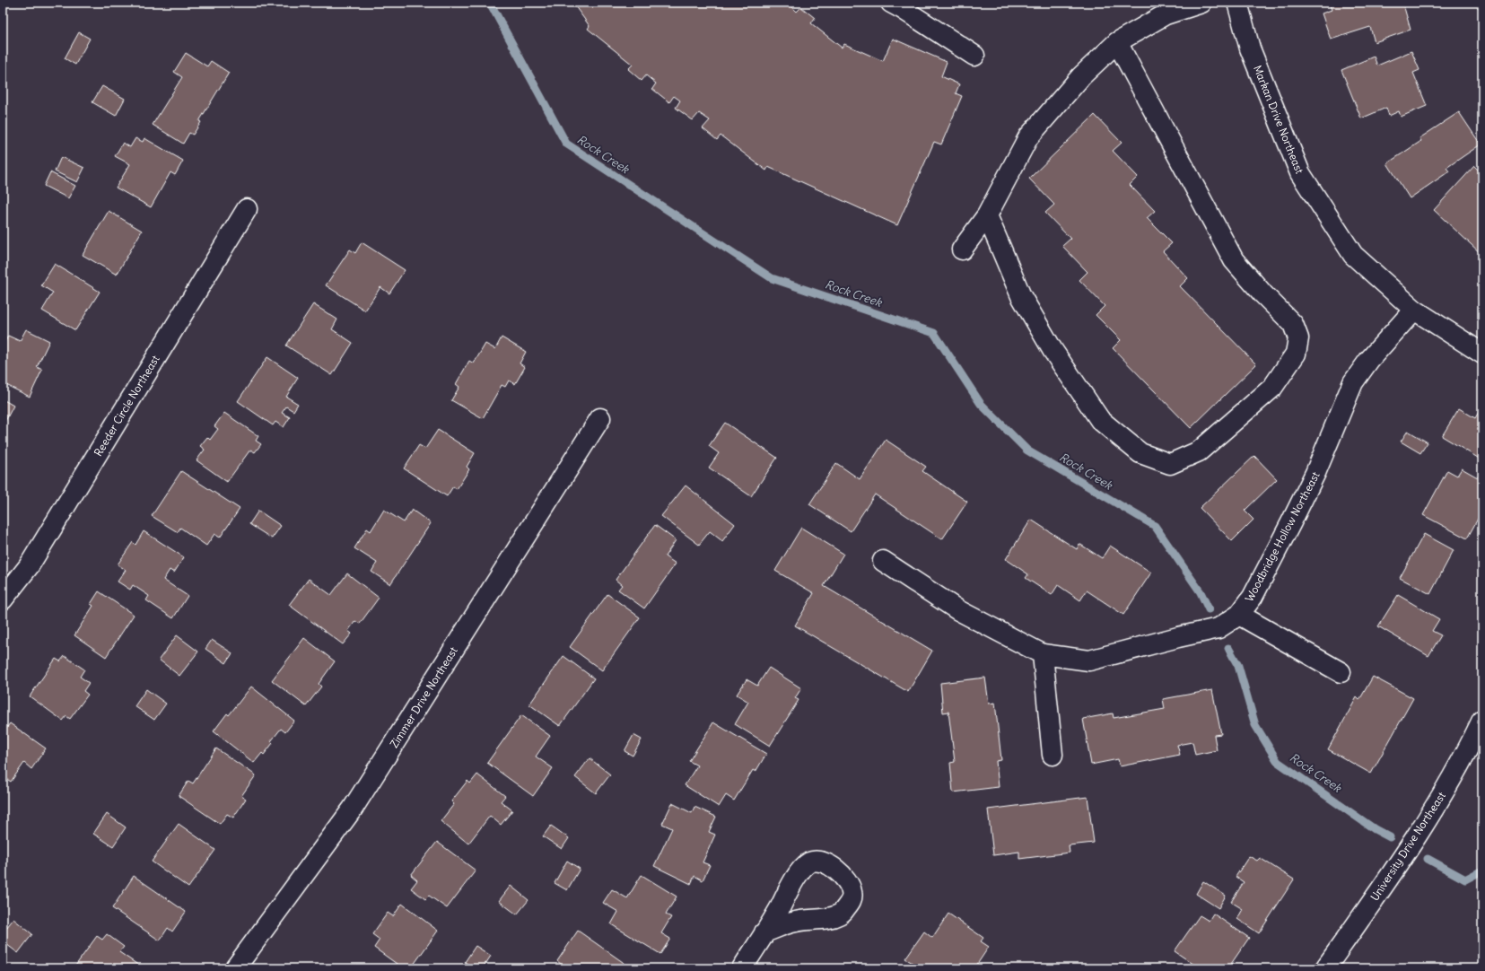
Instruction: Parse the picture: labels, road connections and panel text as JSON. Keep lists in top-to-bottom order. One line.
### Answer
{"streets":{"street":["Markan Drive Northeast","Reeder Circle Northeast","Woodbridge Hollow Northeast","Zimmer Drive Northeast","University Drive Northeast"]},"crossings":[["Markan Drive Northeast","Woodbridge Hollow Northeast"]],"water":["Rock Creek"]}
